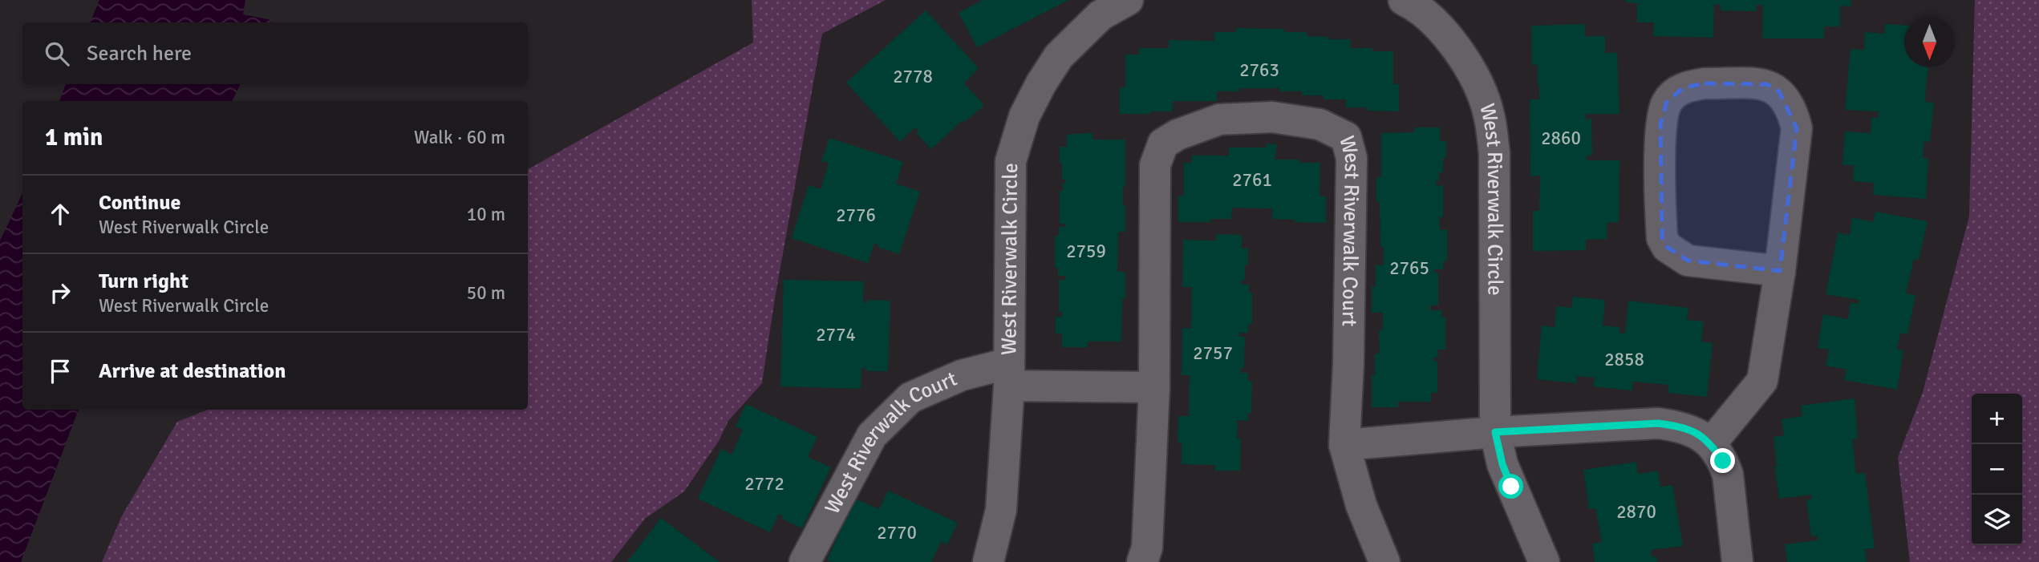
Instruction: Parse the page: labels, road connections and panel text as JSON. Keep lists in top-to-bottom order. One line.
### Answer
{"streets":{"street":["West Riverwalk Circle","West Riverwalk Court"]},"crossings":[["West Riverwalk Circle","West Riverwalk Court"]],"house_numbers":["2763","2778","2860","2761","2776","2759","2765","2774","2757","2858","2772","2870","2770"],"north":"bottom","page":{"search":"Search here","heading":["1 min","Walk · 60 m"],"list":[["Continue","West Riverwalk Circle","10 m"],["Turn right","West Riverwalk Circle","50 m"],"Arrive at destination"],"map_buttons":["+","−"]}}
